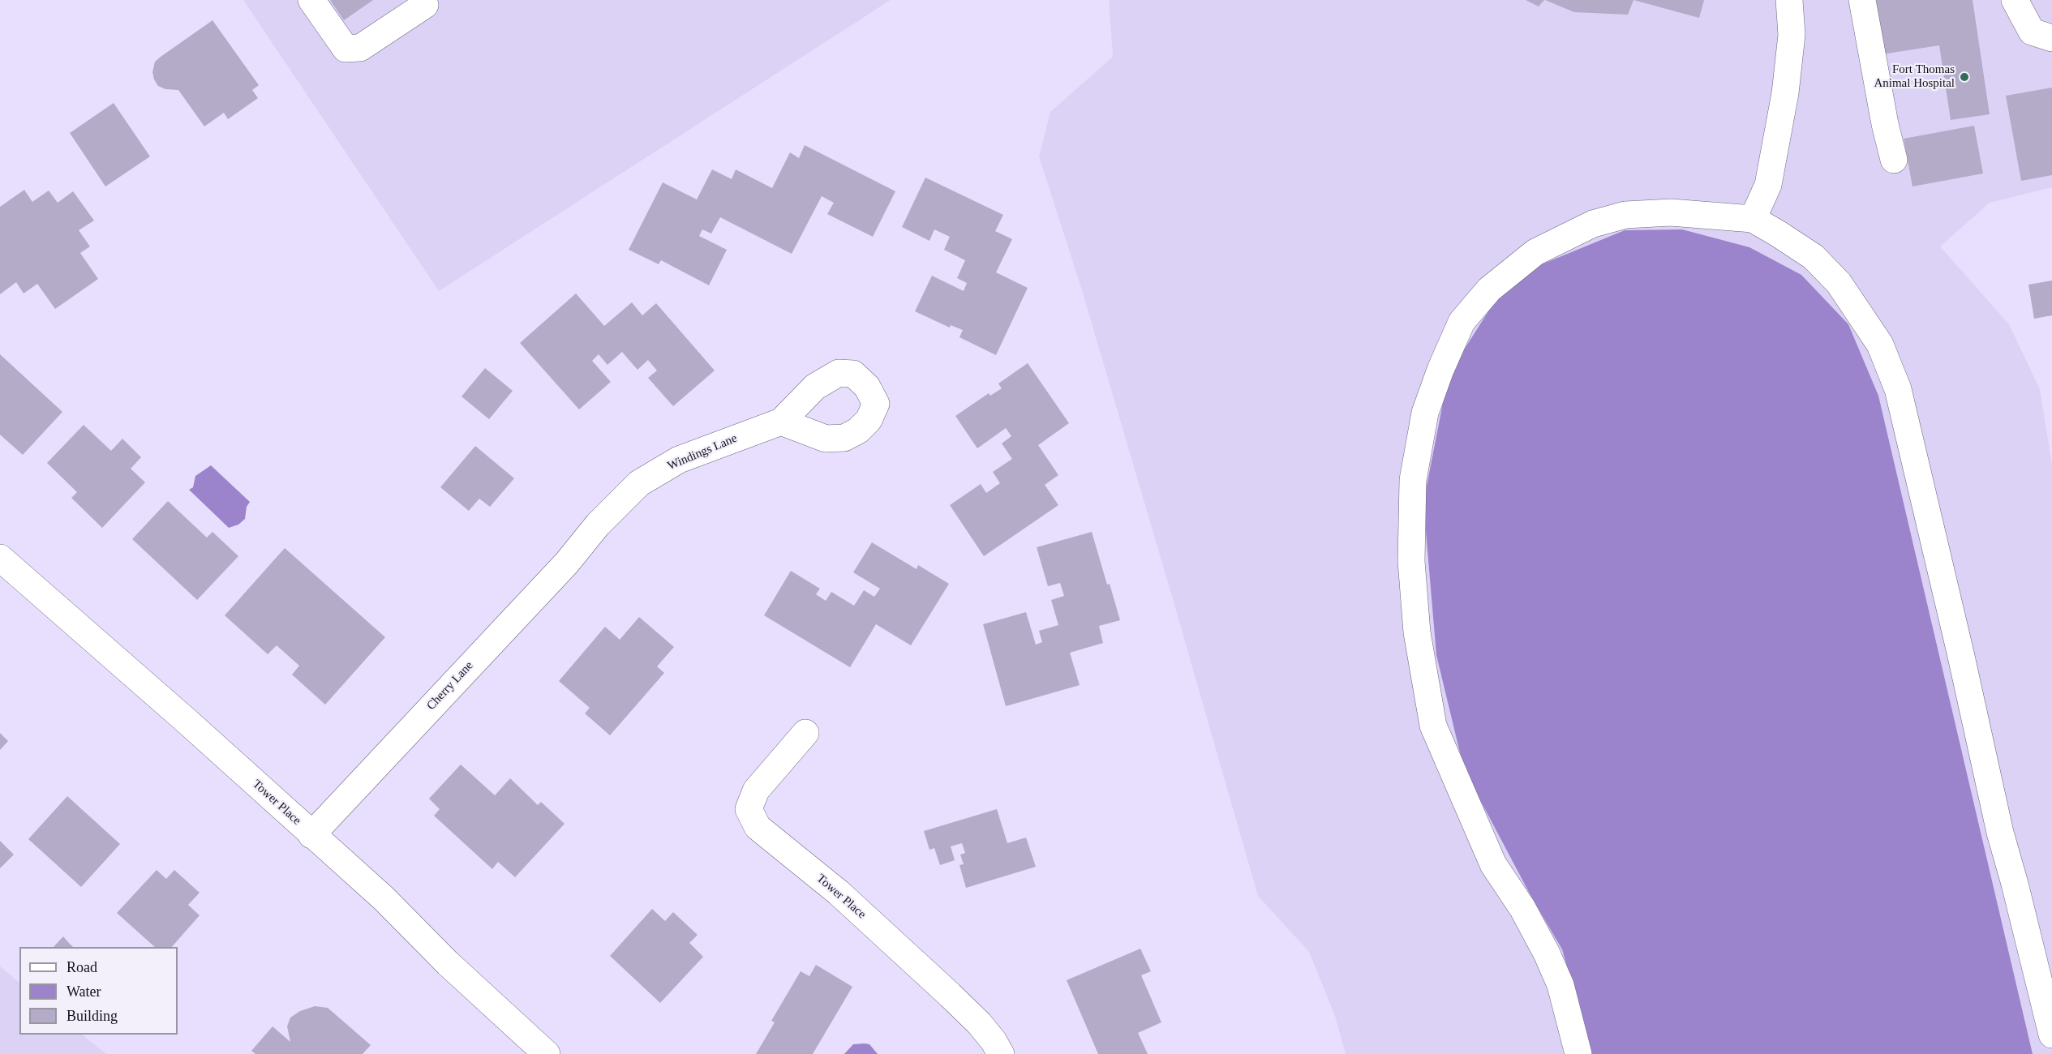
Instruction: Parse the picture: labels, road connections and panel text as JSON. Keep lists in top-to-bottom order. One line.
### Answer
{"streets":{"street":["Windings Lane","Cherry Lane","Tower Place"]},"crossings":[["Windings Lane","Cherry Lane"],["Cherry Lane","Tower Place"]],"places":["Fort Thomas Animal Hospital"],"legend":["Road","Water","Building"]}
